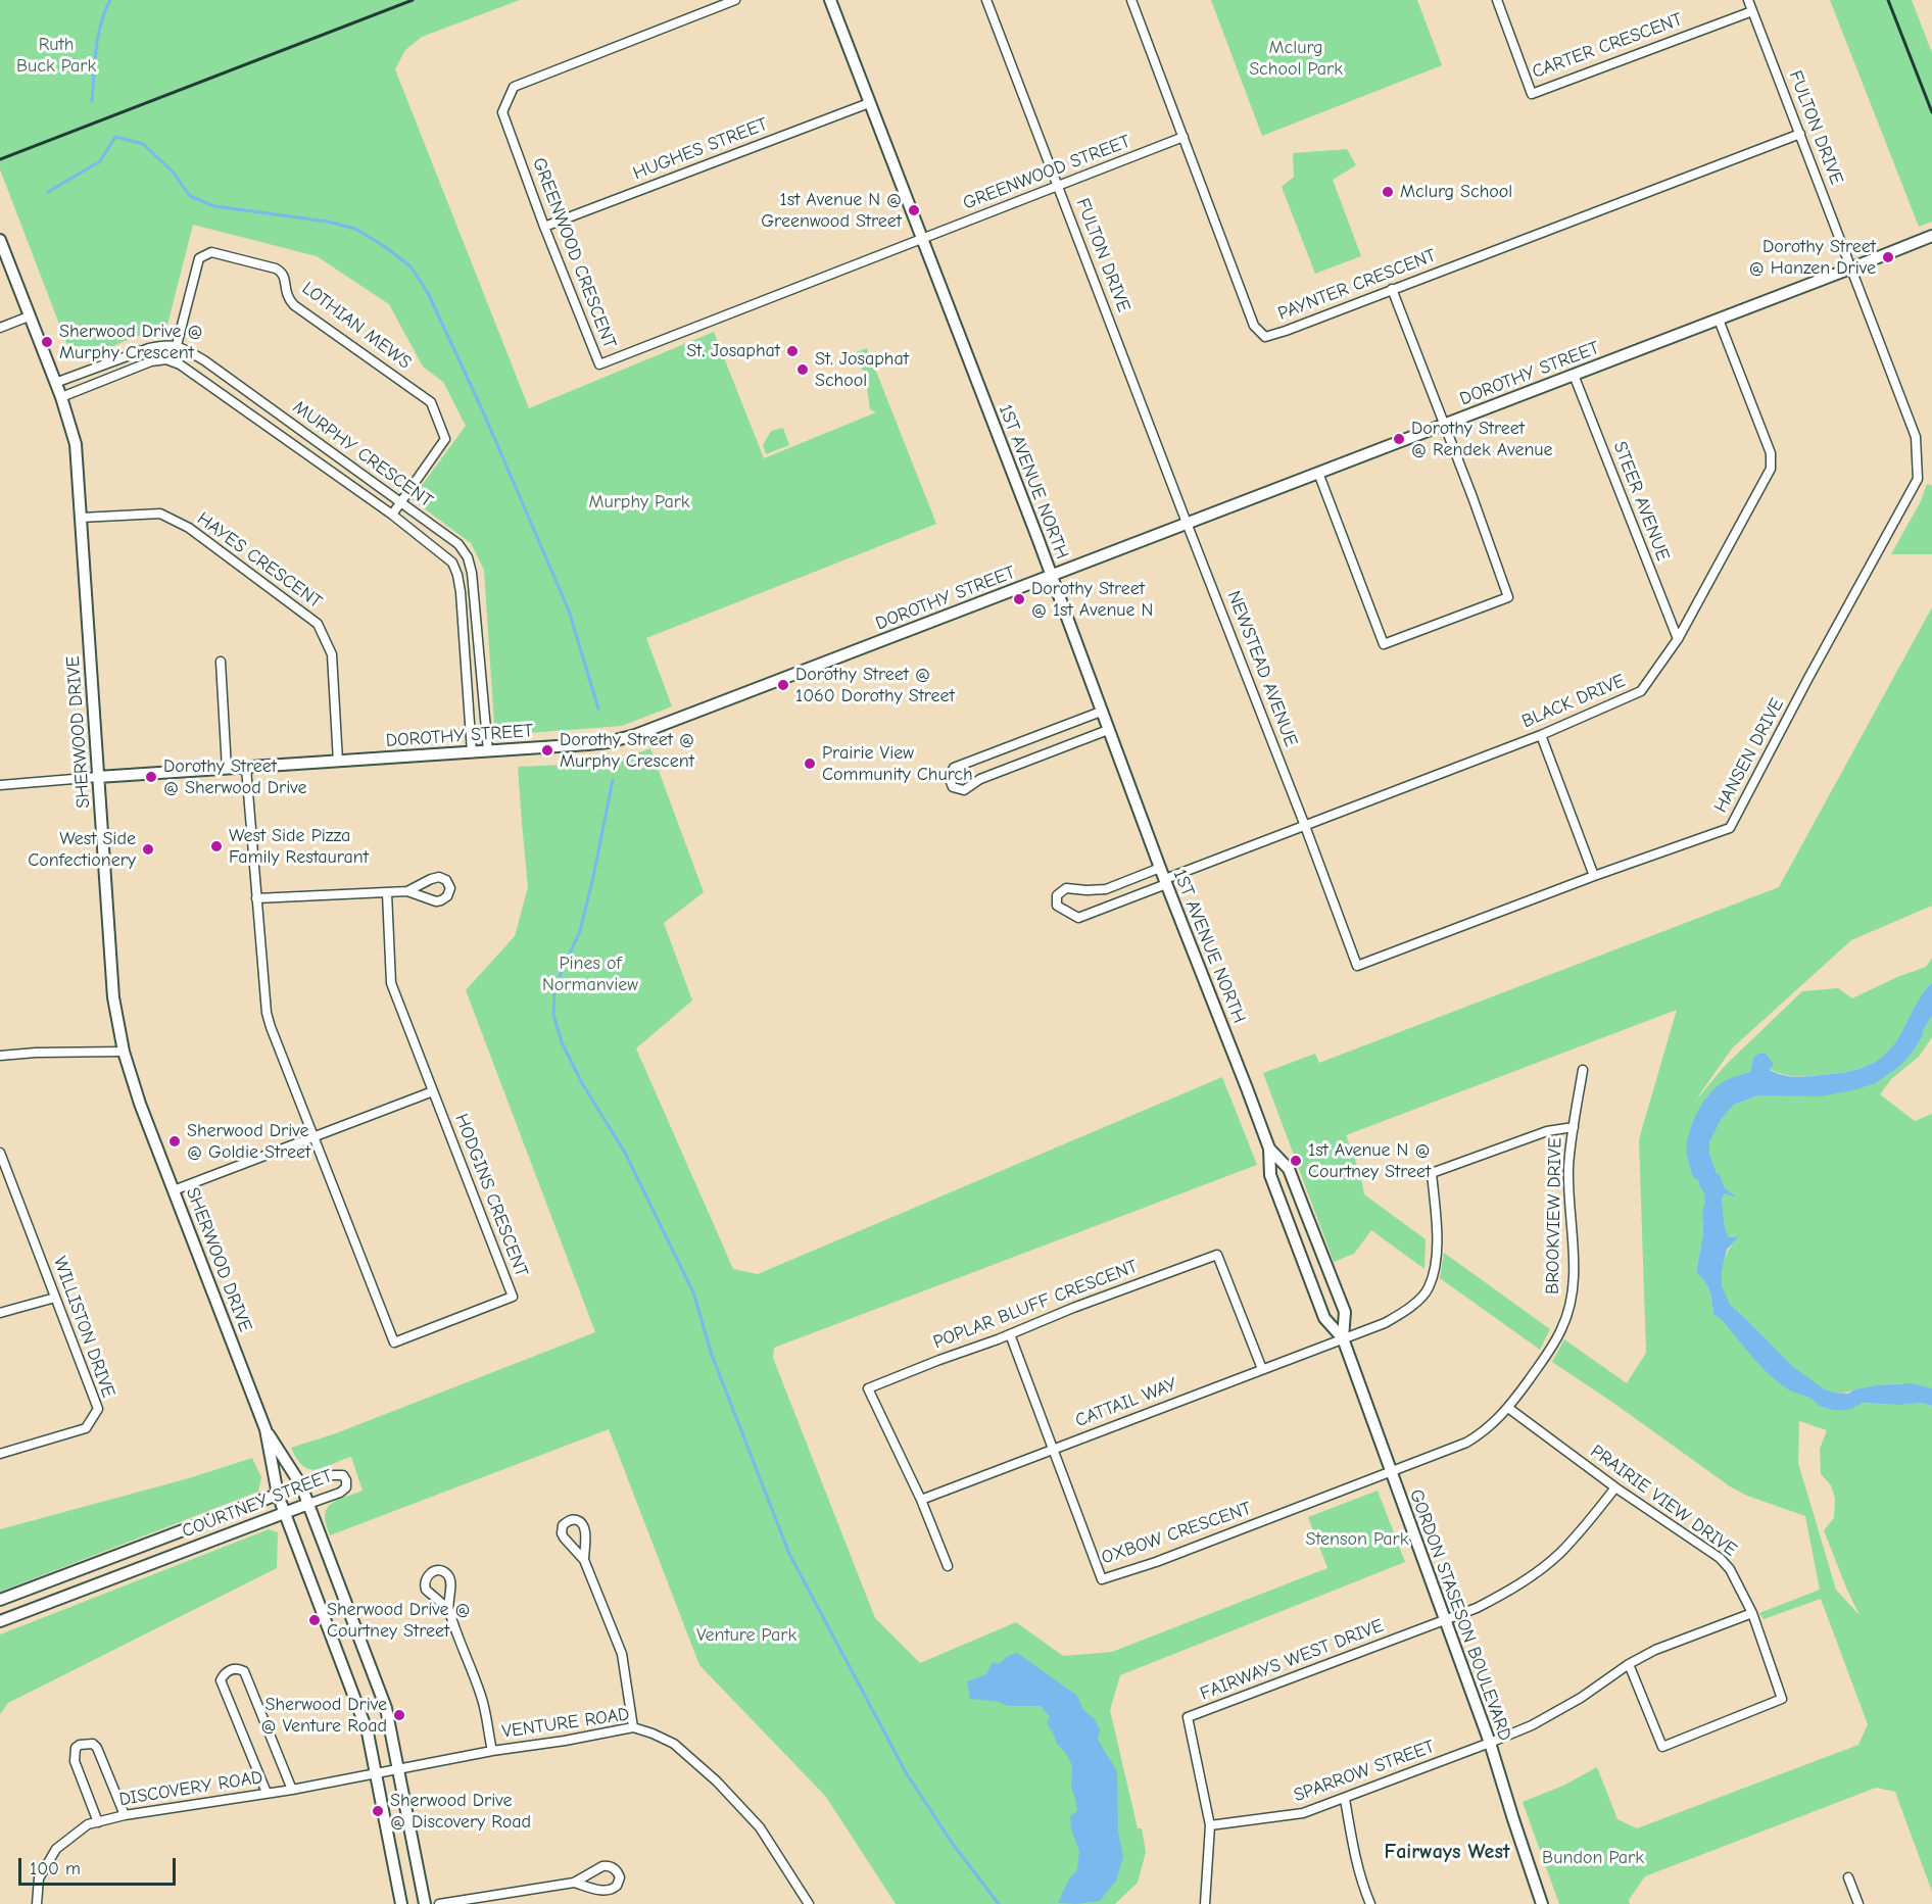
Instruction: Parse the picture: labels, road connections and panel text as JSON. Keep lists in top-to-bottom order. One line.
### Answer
{"streets":{"street":["CARTER CRESCENT","FULTON DRIVE","HUGHES STREET","GREENWOOD STREET","GREENWOOD CRESCENT","PAYNTER CRESCENT","LOTHIAN MEWS","DOROTHY STREET","MURPHY CRESCENT","1ST AVENUE NORTH","STEER AVENUE","HAYES CRESCENT","NEWSTEAD AVENUE","BLACK DRIVE","SHERWOOD DRIVE","HANSEN DRIVE","HODGINS CRESCENT","BROOKVIEW DRIVE","POPLAR BLUFF CRESCENT","WILLISTON DRIVE","CATTAIL WAY","PRAIRIE VIEW DRIVE","COURTNEY STREET","OXBOW CRESCENT","GORDON STASESON BOULEVARD","FAIRWAYS WEST DRIVE","VENTURE ROAD","SPARROW STREET","DISCOVERY ROAD"]},"crossings":[["CARTER CRESCENT","FULTON DRIVE"],["FULTON DRIVE","GREENWOOD STREET"],["FULTON DRIVE","PAYNTER CRESCENT"],["FULTON DRIVE","DOROTHY STREET"],["FULTON DRIVE","NEWSTEAD AVENUE"],["FULTON DRIVE","HANSEN DRIVE"],["HUGHES STREET","GREENWOOD CRESCENT"],["HUGHES STREET","1ST AVENUE NORTH"],["GREENWOOD STREET","GREENWOOD CRESCENT"],["GREENWOOD STREET","PAYNTER CRESCENT"],["GREENWOOD STREET","1ST AVENUE NORTH"],["GREENWOOD CRESCENT","1ST AVENUE NORTH"],["LOTHIAN MEWS","MURPHY CRESCENT"],["DOROTHY STREET","MURPHY CRESCENT"],["DOROTHY STREET","1ST AVENUE NORTH"],["DOROTHY STREET","STEER AVENUE"],["DOROTHY STREET","HAYES CRESCENT"],["DOROTHY STREET","NEWSTEAD AVENUE"],["DOROTHY STREET","BLACK DRIVE"],["DOROTHY STREET","SHERWOOD DRIVE"],["DOROTHY STREET","HANSEN DRIVE"],["MURPHY CRESCENT","SHERWOOD DRIVE"],["1ST AVENUE NORTH","BLACK DRIVE"],["1ST AVENUE NORTH","GORDON STASESON BOULEVARD"],["STEER AVENUE","BLACK DRIVE"],["HAYES CRESCENT","SHERWOOD DRIVE"],["NEWSTEAD AVENUE","BLACK DRIVE"],["NEWSTEAD AVENUE","HANSEN DRIVE"],["BLACK DRIVE","HANSEN DRIVE"],["SHERWOOD DRIVE","COURTNEY STREET"],["SHERWOOD DRIVE","VENTURE ROAD"],["SHERWOOD DRIVE","DISCOVERY ROAD"],["BROOKVIEW DRIVE","CATTAIL WAY"],["BROOKVIEW DRIVE","PRAIRIE VIEW DRIVE"],["BROOKVIEW DRIVE","OXBOW CRESCENT"],["BROOKVIEW DRIVE","GORDON STASESON BOULEVARD"],["POPLAR BLUFF CRESCENT","CATTAIL WAY"],["CATTAIL WAY","OXBOW CRESCENT"],["CATTAIL WAY","GORDON STASESON BOULEVARD"],["OXBOW CRESCENT","GORDON STASESON BOULEVARD"],["GORDON STASESON BOULEVARD","FAIRWAYS WEST DRIVE"],["GORDON STASESON BOULEVARD","SPARROW STREET"],["FAIRWAYS WEST DRIVE","SPARROW STREET"],["VENTURE ROAD","DISCOVERY ROAD"]],"districts":["Fairways West"],"parks":["Ruth Buck Park","Mclurg School Park","Murphy Park","Pines of Normanview","Stenson Park","Venture Park","Bundon Park"],"places":["Mclurg School","1st Avenue N @ Greenwood Street","Dorothy Street @ Hanzen Drive","Sherwood Drive @ Murphy Crescent","St. Josaphat","St. Josaphat School","Dorothy Street @ Rendek Avenue","Dorothy Street @ 1st Avenue N","Dorothy Street @ 1060 Dorothy Street","Dorothy Street @ Murphy Crescent","Prairie View Community Church","Dorothy Street @ Sherwood Drive","West Side Pizza Family Restaurant","West Side Confectionery","Sherwood Drive @ Goldie Street","1st Avenue N @ Courtney Street","Sherwood Drive @ Courtney Street","Sherwood Drive @ Venture Road","Sherwood Drive @ Discovery Road"],"scale_bar":"100 m"}
